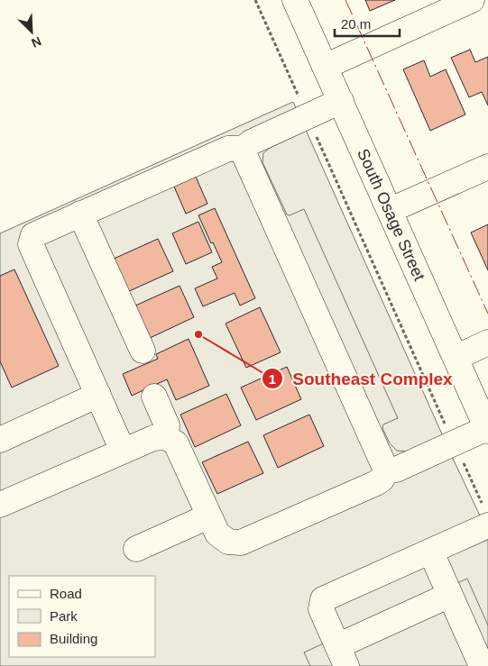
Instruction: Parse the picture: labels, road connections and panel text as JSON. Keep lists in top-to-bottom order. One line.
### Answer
{"streets":{"main road":["South Osage Street"]},"places":["Southeast Complex"],"legend":["Road","Park","Building"],"scale_bar":"20 m","north":"bottom right"}
